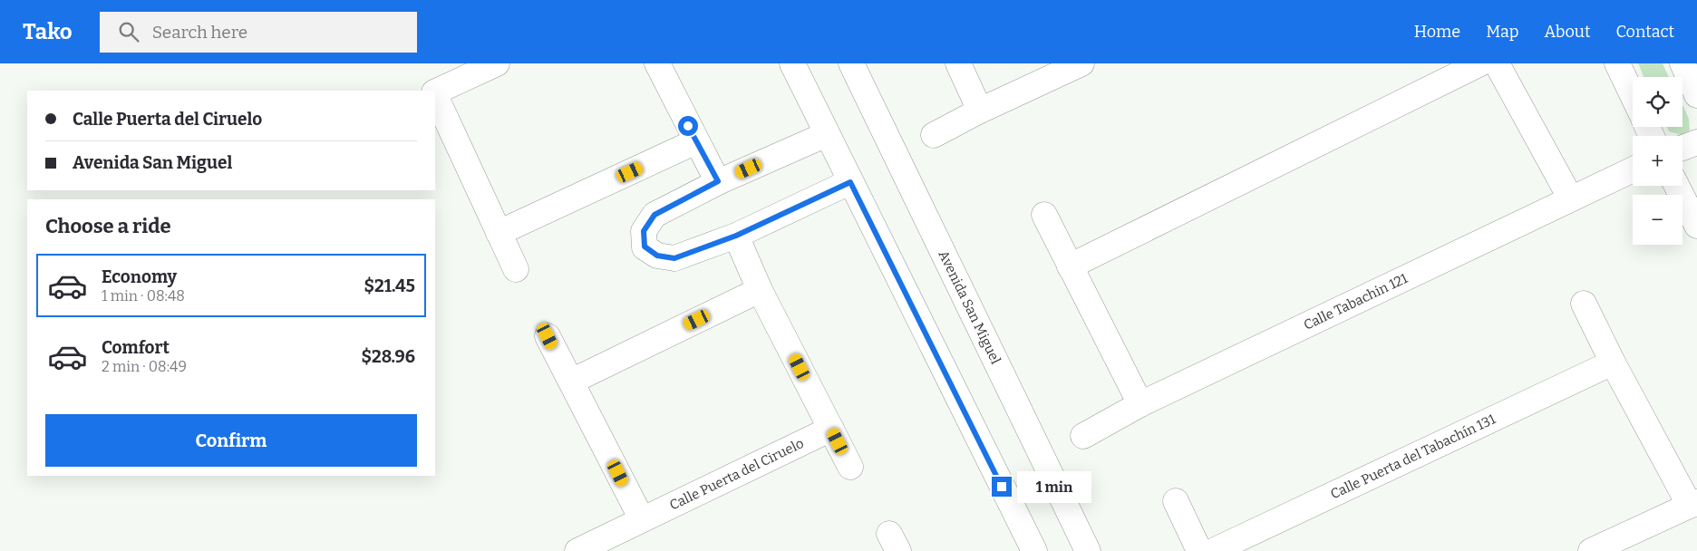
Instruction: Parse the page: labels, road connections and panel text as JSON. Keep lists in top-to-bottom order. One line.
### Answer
{"streets":{"street":["Calle Tabachin 121","Avenida San Miguel","Calle Puerta del Tabachín 131","Calle Puerta del Ciruelo"]},"page":{"header":"Tako","search":"Search here","nav":["Home","Map","About","Contact"],"map_buttons":["+","−"],"banner":["Calle Puerta del Ciruelo","Avenida San Miguel"],"heading":"Choose a ride","list":[{"name":"Economy","note":"1 min · 08:48","value":"$21.45"},{"name":"Comfort","note":"2 min · 08:49","value":"$28.96"}],"buttons":"Confirm","bubble":"1 min"}}
